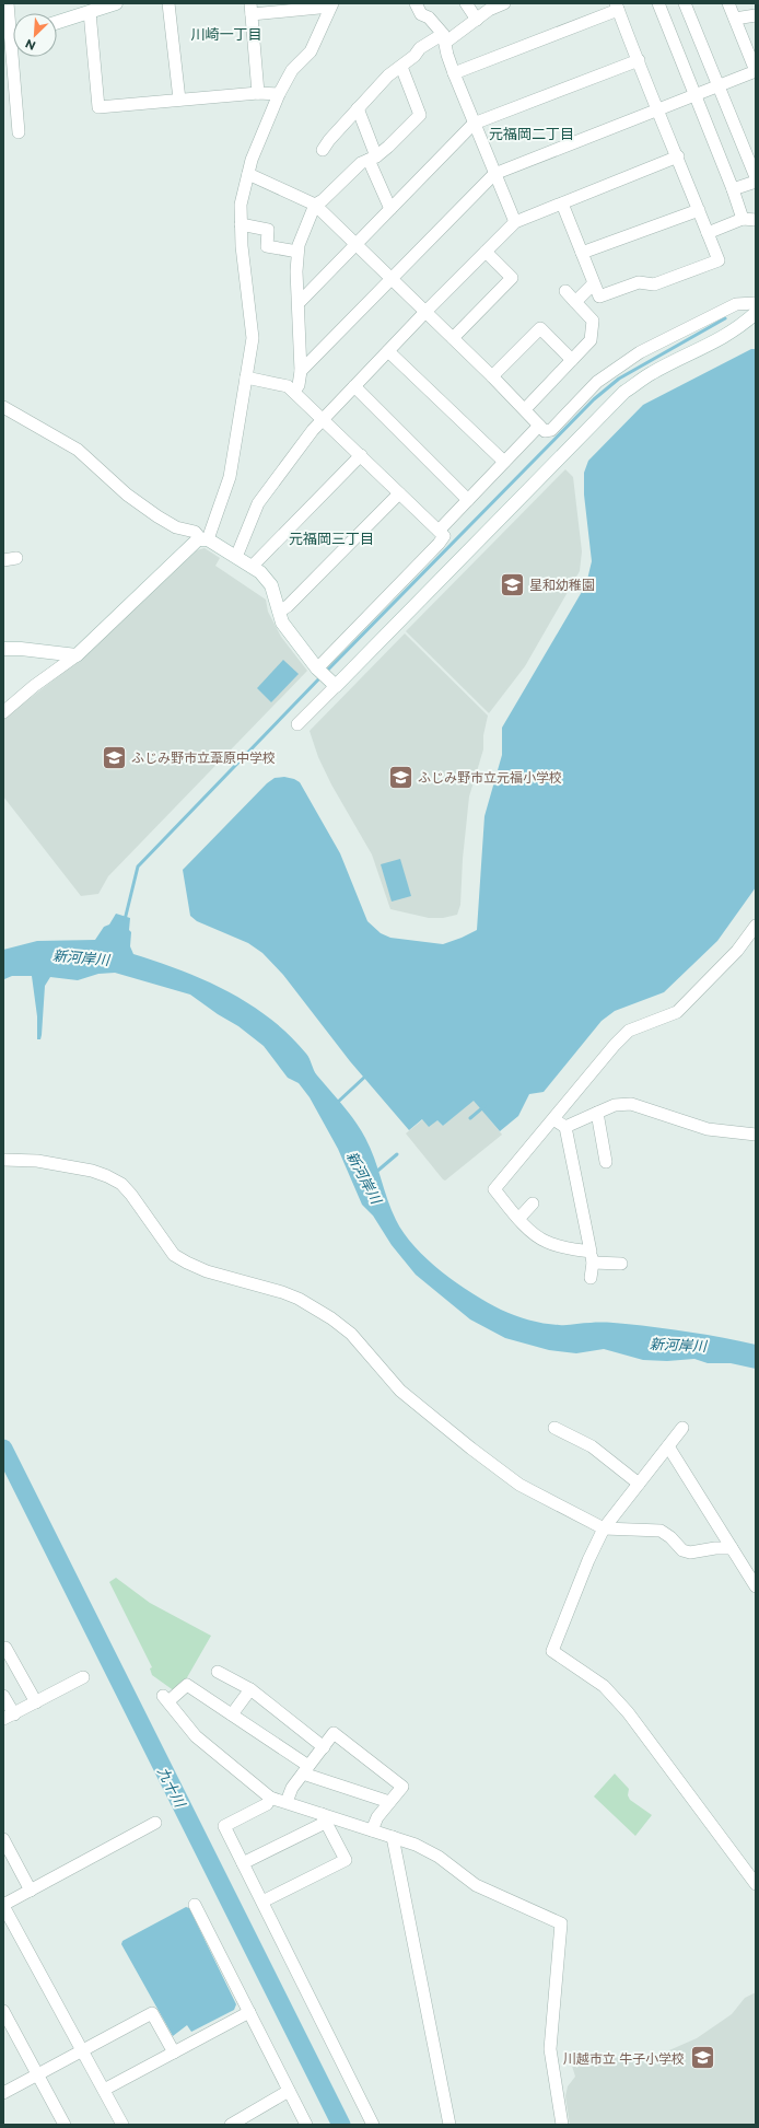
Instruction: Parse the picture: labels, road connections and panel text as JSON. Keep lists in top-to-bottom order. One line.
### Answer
{"districts":["川崎一丁目","元福岡二丁目","元福岡三丁目"],"water":["新河岸川","九十川"],"places":{"school or university":["星和幼稚園","ふじみ野市立葦原中学校","ふじみ野市立元福小学校","川越市立 牛子小学校"]},"north":"bottom left"}
